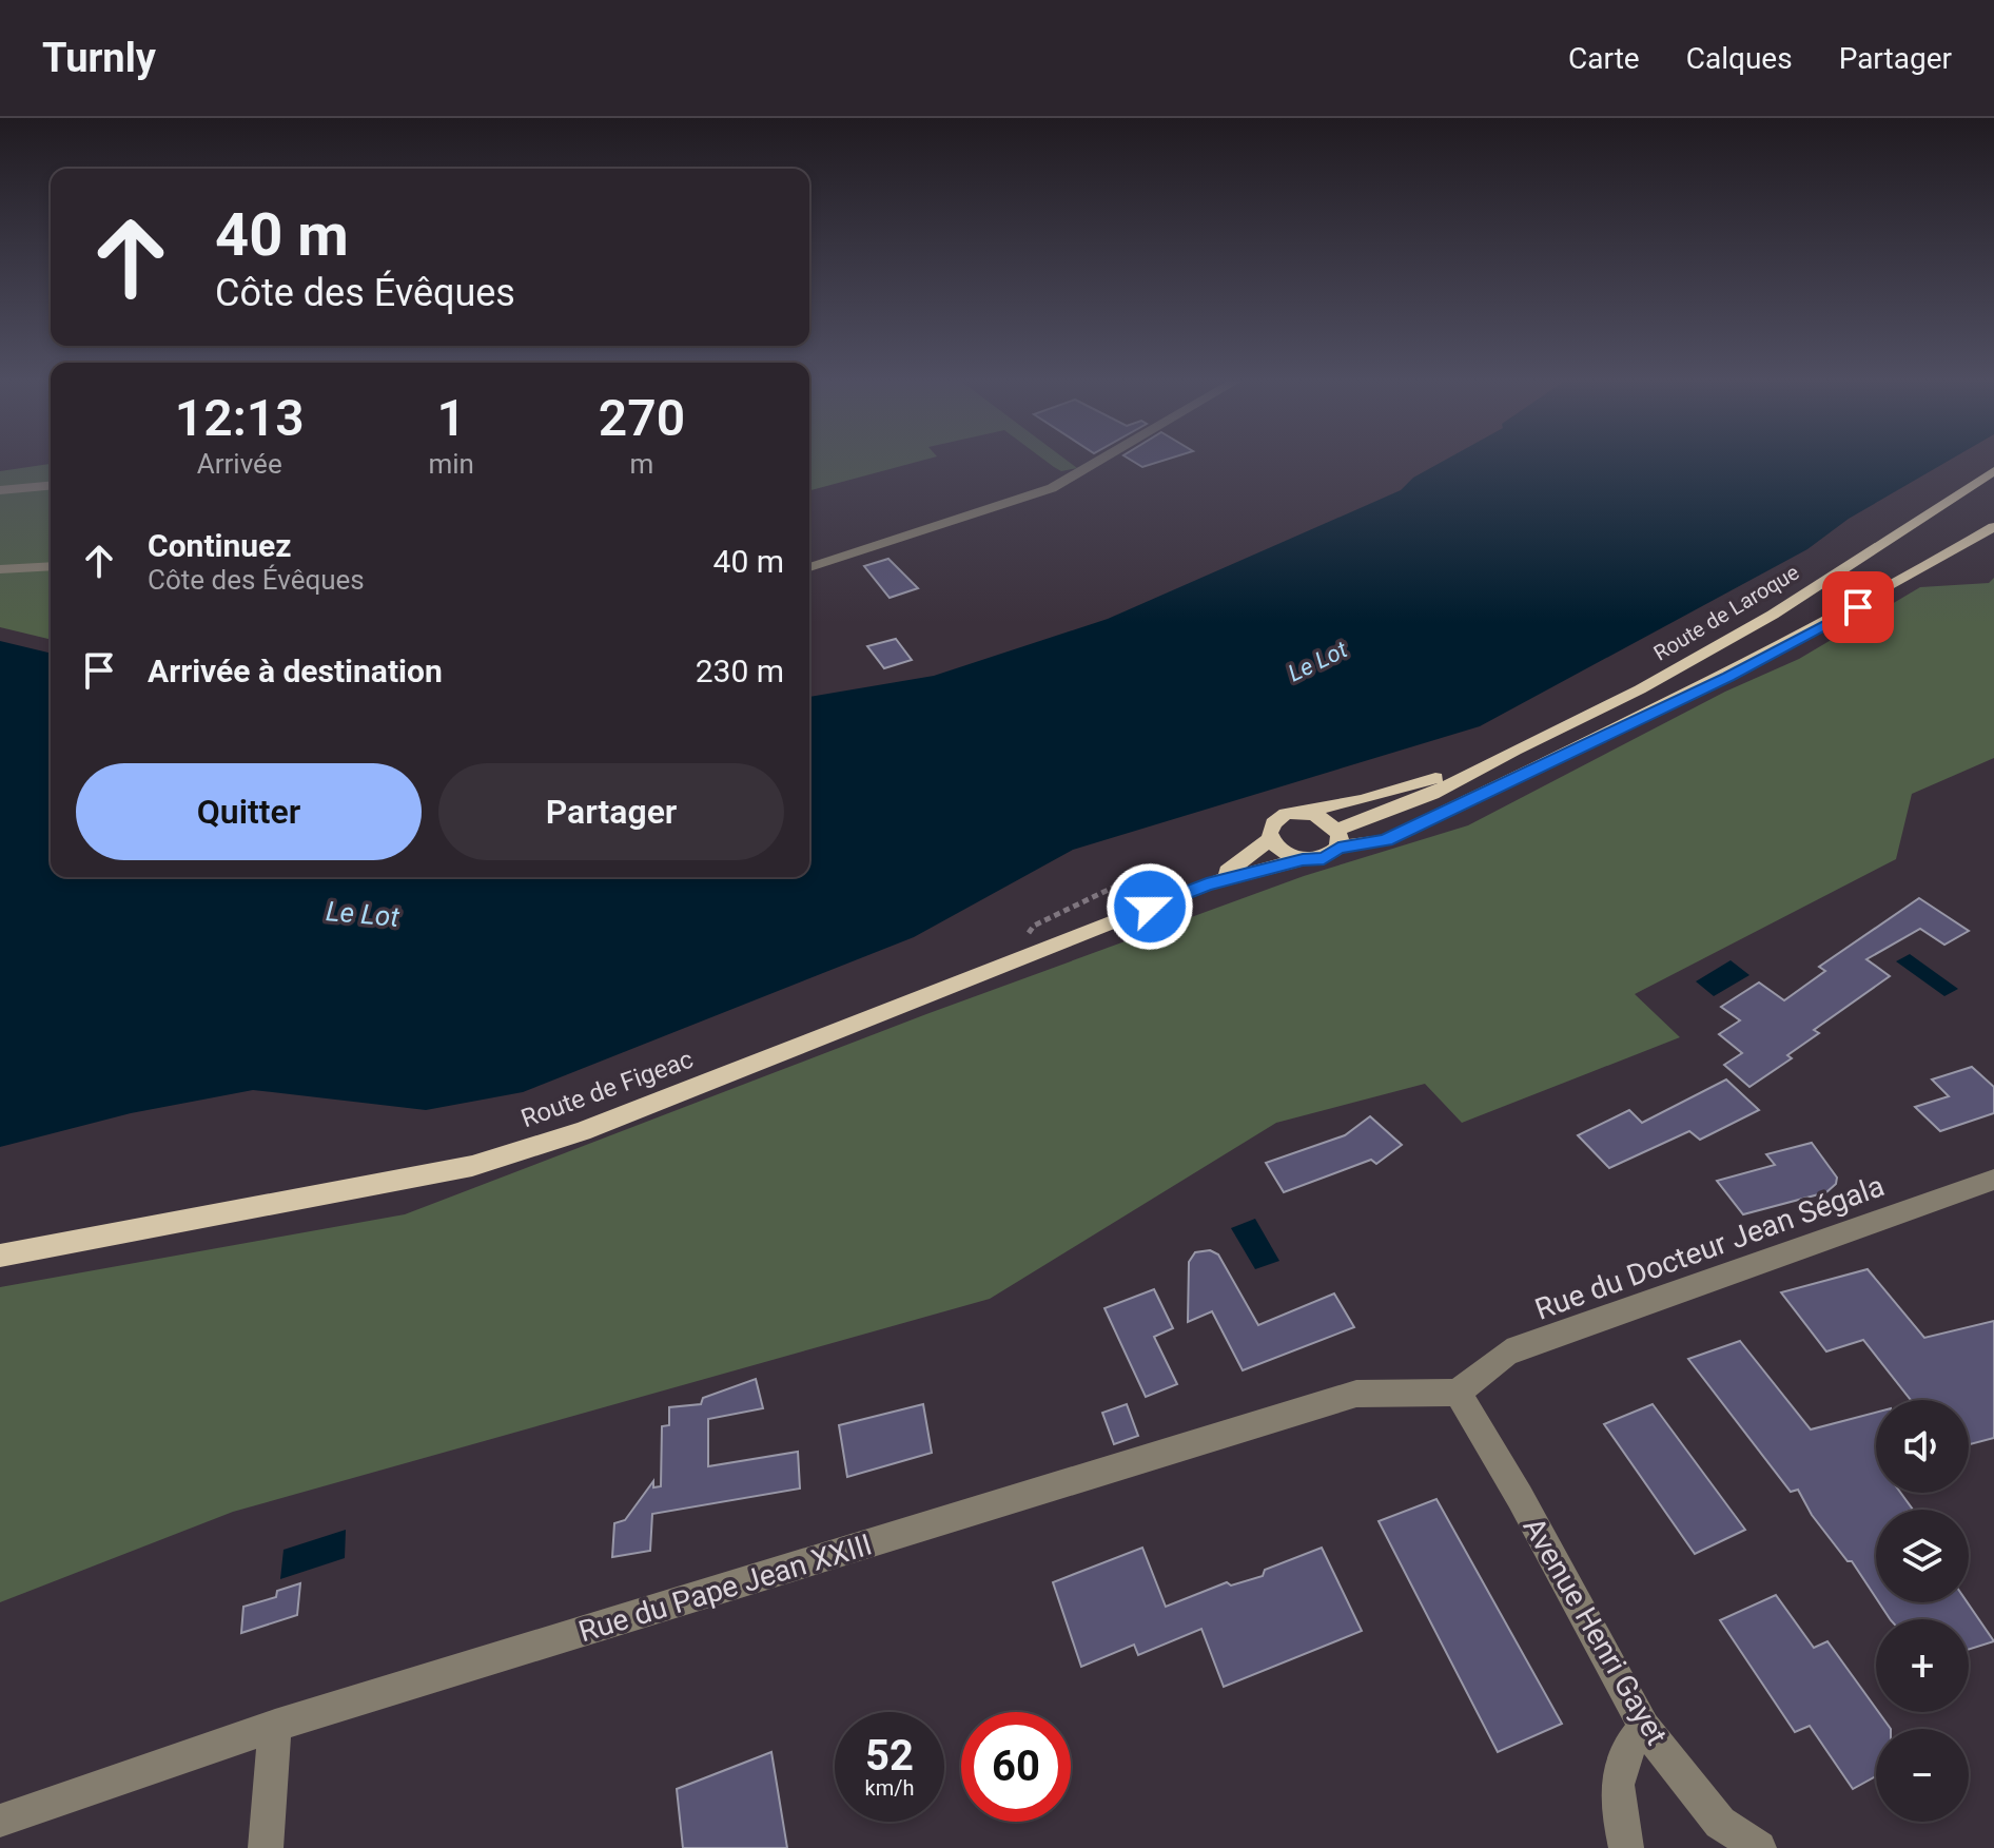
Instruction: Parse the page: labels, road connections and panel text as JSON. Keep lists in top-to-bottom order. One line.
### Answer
{"streets":{"main road":["Route de Laroque","Route de Figeac"],"street":["Rue du Docteur Jean Ségala","Rue du Pape Jean XXIII","Avenue Henri Gayet"]},"crossings":[["Route de Laroque","Route de Figeac"],["Rue du Docteur Jean Ségala","Rue du Pape Jean XXIII"],["Rue du Docteur Jean Ségala","Avenue Henri Gayet"],["Rue du Pape Jean XXIII","Avenue Henri Gayet"]],"water":["Le Lot"],"page":{"header":"Turnly","nav":["Carte","Calques","Partager"],"turn":["40 m","Côte des Évêques"],"eta":["12:13","Arrivée","1","min","270","m"],"list":[{"name":"Continuez","note":"Côte des Évêques","value":"40 m"},{"name":"Arrivée à destination","value":"230 m"}],"buttons":["Quitter","Partager"],"map_buttons":["+","−"],"speed":"52 km/h","limit":"60"}}
